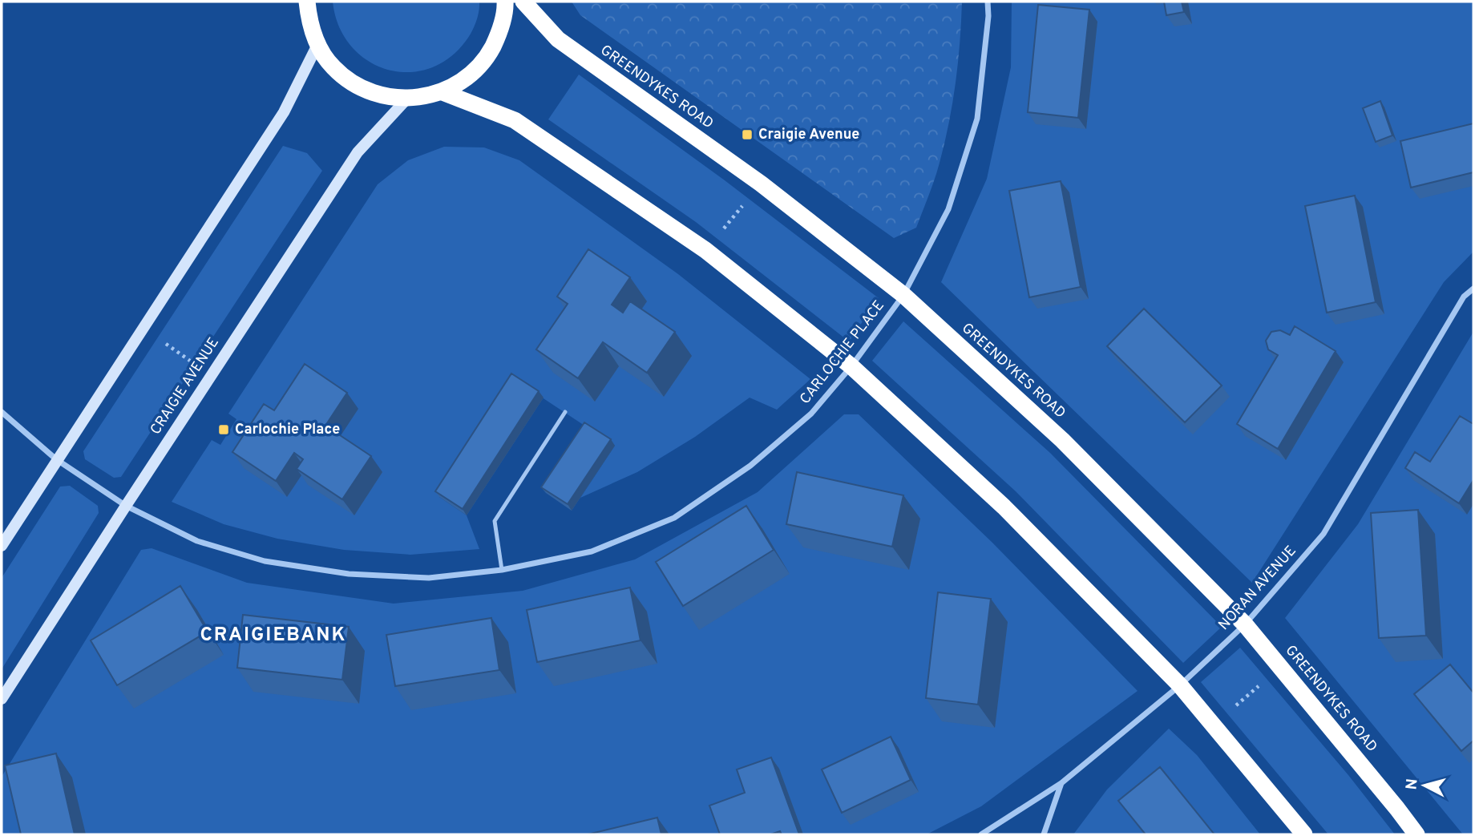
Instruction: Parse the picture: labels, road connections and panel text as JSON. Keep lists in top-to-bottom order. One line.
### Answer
{"streets":{"highway":["GREENDYKES ROAD"],"street":["CARLOCHIE PLACE","CRAIGIE AVENUE","NORAN AVENUE"]},"crossings":[["GREENDYKES ROAD","CARLOCHIE PLACE"],["GREENDYKES ROAD","NORAN AVENUE"],["CARLOCHIE PLACE","CRAIGIE AVENUE"]],"districts":["CRAIGIEBANK"],"places":{"transit":["Craigie Avenue","Carlochie Place"]},"north":"left"}
